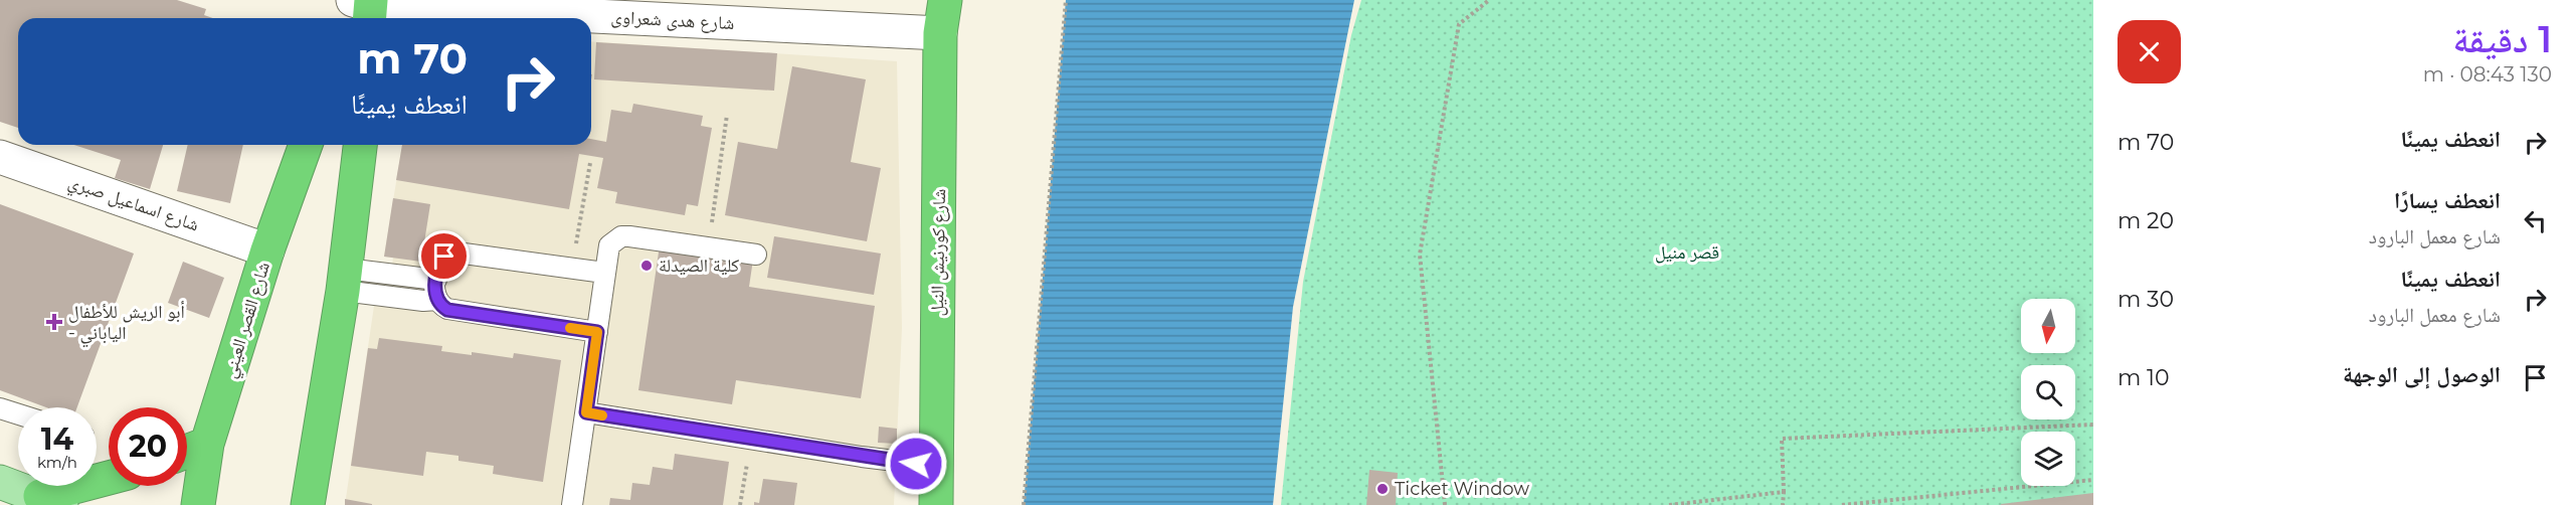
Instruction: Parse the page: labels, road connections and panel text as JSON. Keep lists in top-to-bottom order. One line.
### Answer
{"streets":{"highway":["شارع كورنيش النيل","شارع القصر العيني"],"street":["شارع هدى شعراوى","شارع اسماعيل صبري"]},"crossings":[["شارع هدى شعراوى","شارع كورنيش النيل"],["شارع اسماعيل صبري","شارع القصر العيني"]],"parks":["قصر منيل"],"places":{"other":["كلية الصيدلة","Ticket Window"],"health":["أبو الريش للأطفال - الياباني"]},"north":"bottom","page":{"heading":["1 دقيقة","130 m · 08:43"],"turn":["70 m","انعطف يمينًا"],"list":[{"name":"انعطف يمينًا","value":"70 m"},{"name":"انعطف يسارًا","note":"شارع معمل البارود","value":"20 m"},{"name":"انعطف يمينًا","note":"شارع معمل البارود","value":"30 m"},{"name":"الوصول إلى الوجهة","value":"10 m"}],"speed":"14 km/h","limit":"20"}}
